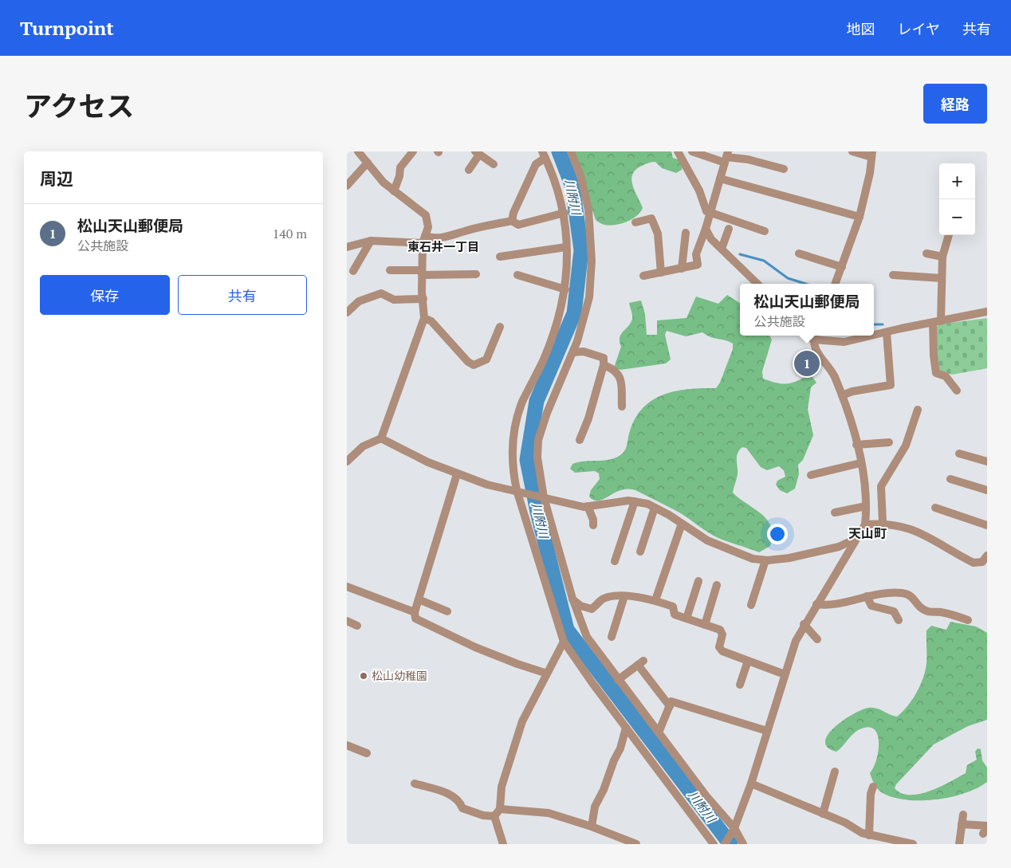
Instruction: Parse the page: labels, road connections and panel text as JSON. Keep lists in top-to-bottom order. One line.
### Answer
{"districts":["東石井一丁目","天山町"],"water":["川附川"],"places":["松山幼稚園"],"page":{"header":"Turnpoint","nav":["地図","レイヤ","共有"],"title":"アクセス","buttons":["経路",["保存","共有"]],"heading":"周辺","map_buttons":["+","−"],"list":[{"mark":"1","name":"松山天山郵便局","note":"公共施設","value":"140 m"}],"popup":["松山天山郵便局","公共施設"],"pins":"1"}}
